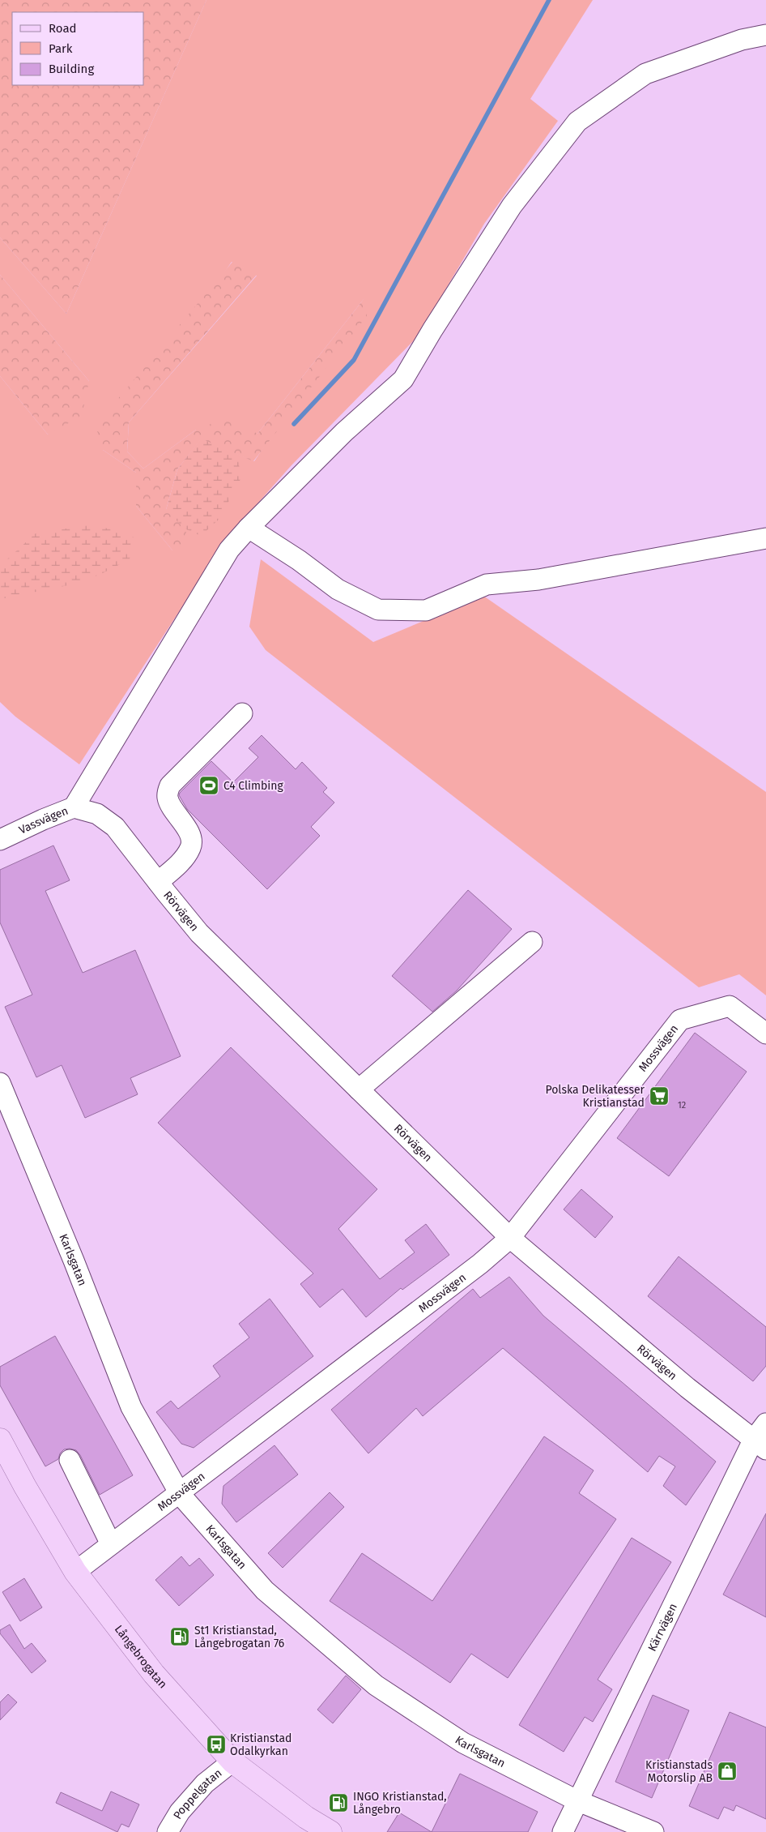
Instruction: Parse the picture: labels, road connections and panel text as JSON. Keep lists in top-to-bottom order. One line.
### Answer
{"streets":{"main road":["Långebrogatan"],"street":["Vassvägen","Rörvägen","Mossvägen","Karlsgatan","Kärrvägen","Poppelgatan"]},"crossings":[["Vassvägen","Rörvägen"],["Rörvägen","Mossvägen"],["Rörvägen","Kärrvägen"],["Mossvägen","Karlsgatan"],["Mossvägen","Långebrogatan"],["Karlsgatan","Kärrvägen"],["Långebrogatan","Poppelgatan"]],"places":{"sports":["C4 Climbing"],"supermarket":["Polska Delikatesser Kristianstad"],"fuel station":["St1 Kristianstad, Långebrogatan 76","INGO Kristianstad, Långebro"],"bus stop":["Kristianstad Odalkyrkan"],"shop":["Kristianstads Motorslip AB"]},"house_numbers":["12"],"legend":["Road","Park","Building"]}
